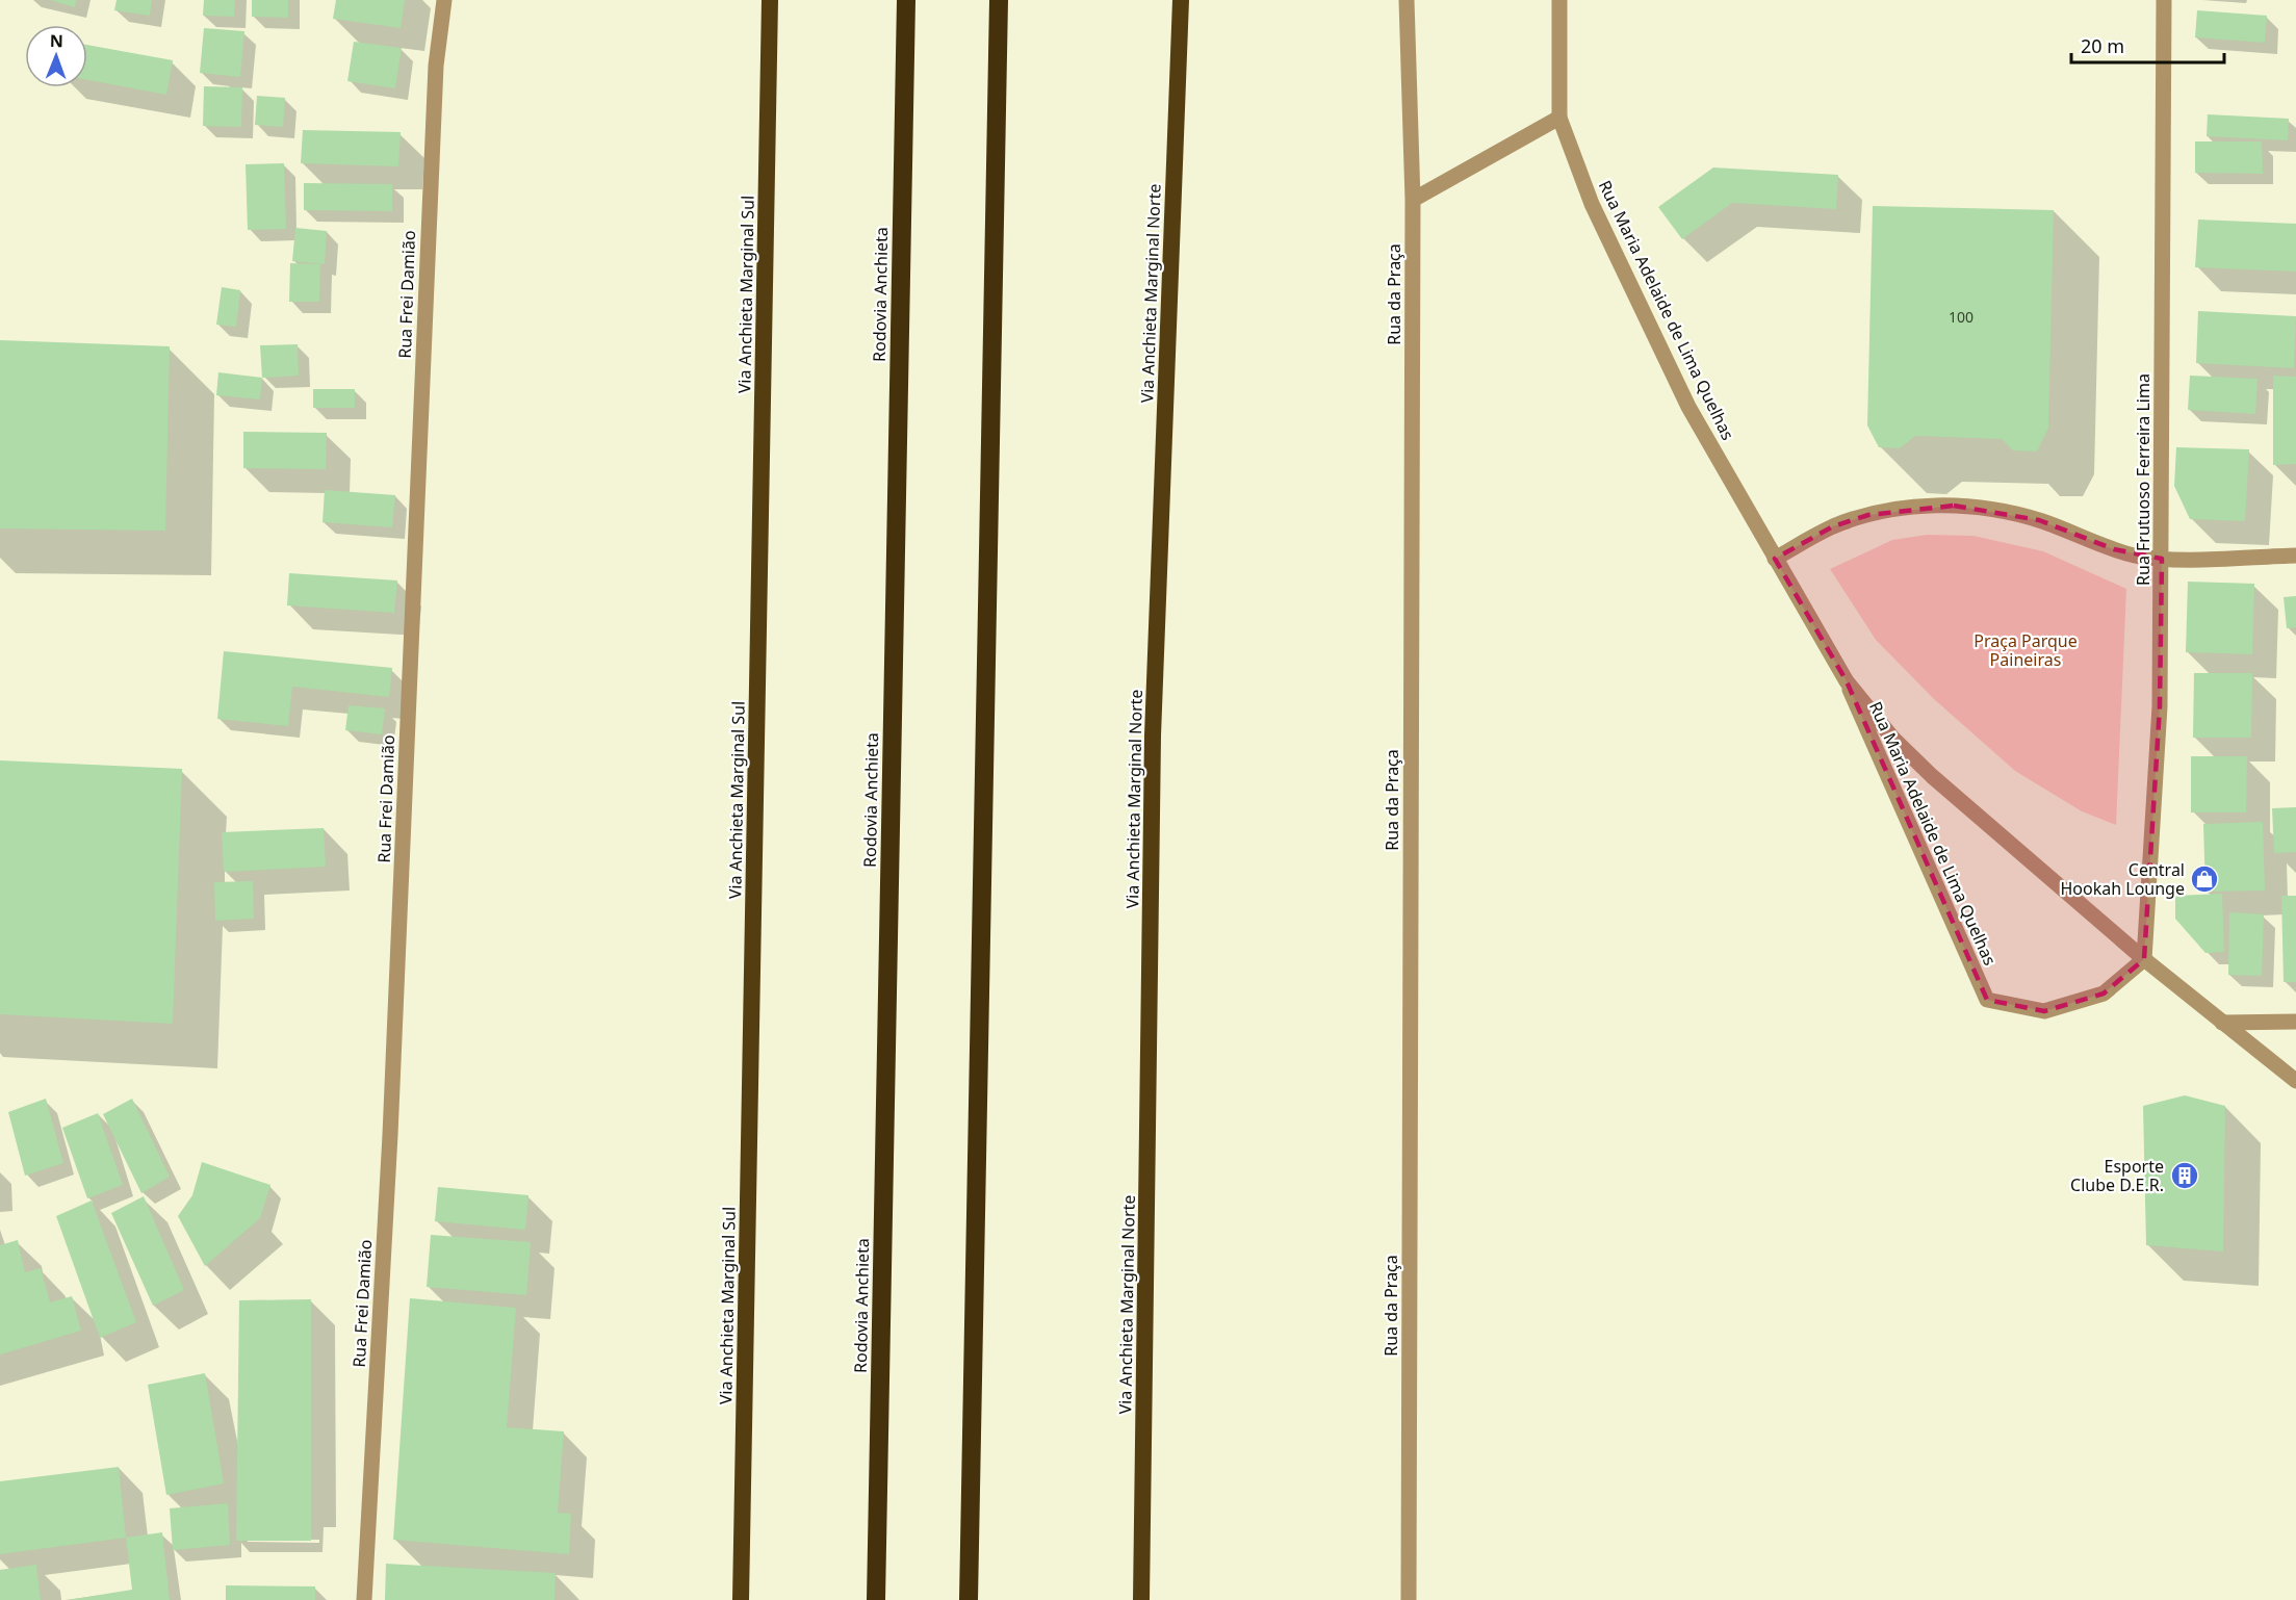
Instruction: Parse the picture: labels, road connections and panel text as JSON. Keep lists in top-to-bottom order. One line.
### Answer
{"streets":{"highway":["Via Anchieta Marginal Norte","Via Anchieta Marginal Sul","Rodovia Anchieta"],"street":["Rua Frei Damião","Rua da Praça","Rua Maria Adelaide de Lima Quelhas","Rua Frutuoso Ferreira Lima"]},"crossings":[["Rua Maria Adelaide de Lima Quelhas","Rua Frutuoso Ferreira Lima"]],"parks":["Praça Parque Paineiras"],"places":{"shop":["Central Hookah Lounge"],"building":["Esporte Clube D.E.R."]},"house_numbers":["100"],"scale_bar":"20 m","north":"top"}
